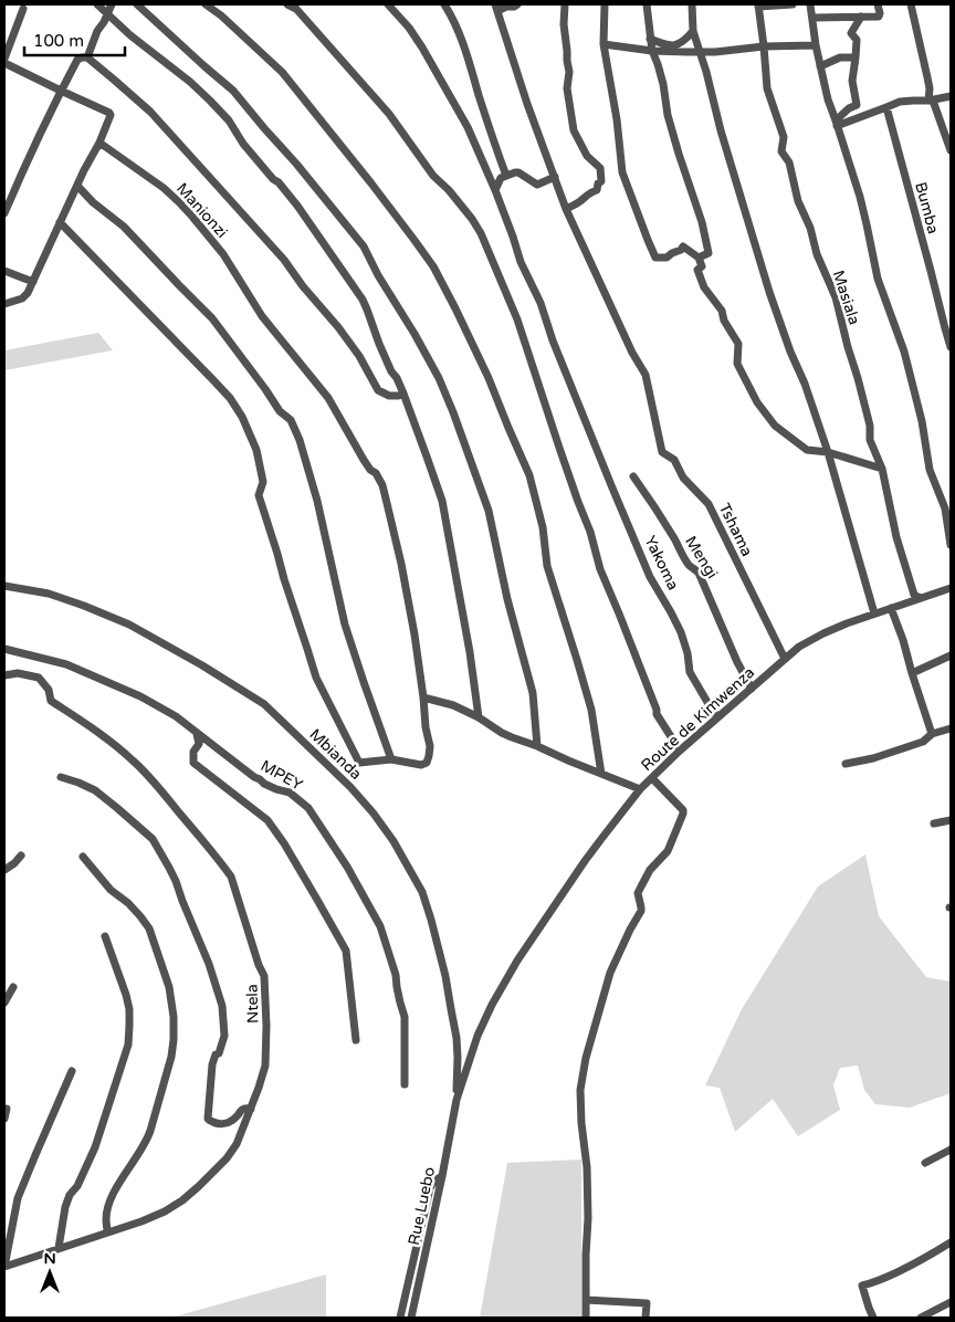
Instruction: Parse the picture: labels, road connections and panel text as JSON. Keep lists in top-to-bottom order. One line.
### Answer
{"streets":{"street":["Bumba","Manionzi","Masiala","Tshama","Mengi","Yakoma","Route de Kimwenza","Mbianda","MPEY","Ntela","Rue Luebo"]},"crossings":[["Masiala","Route de Kimwenza"],["Tshama","Route de Kimwenza"],["Mengi","Route de Kimwenza"],["Yakoma","Route de Kimwenza"],["Route de Kimwenza","Mbianda"],["Route de Kimwenza","Rue Luebo"],["Mbianda","Rue Luebo"]],"scale_bar":"100 m","north":"top"}
